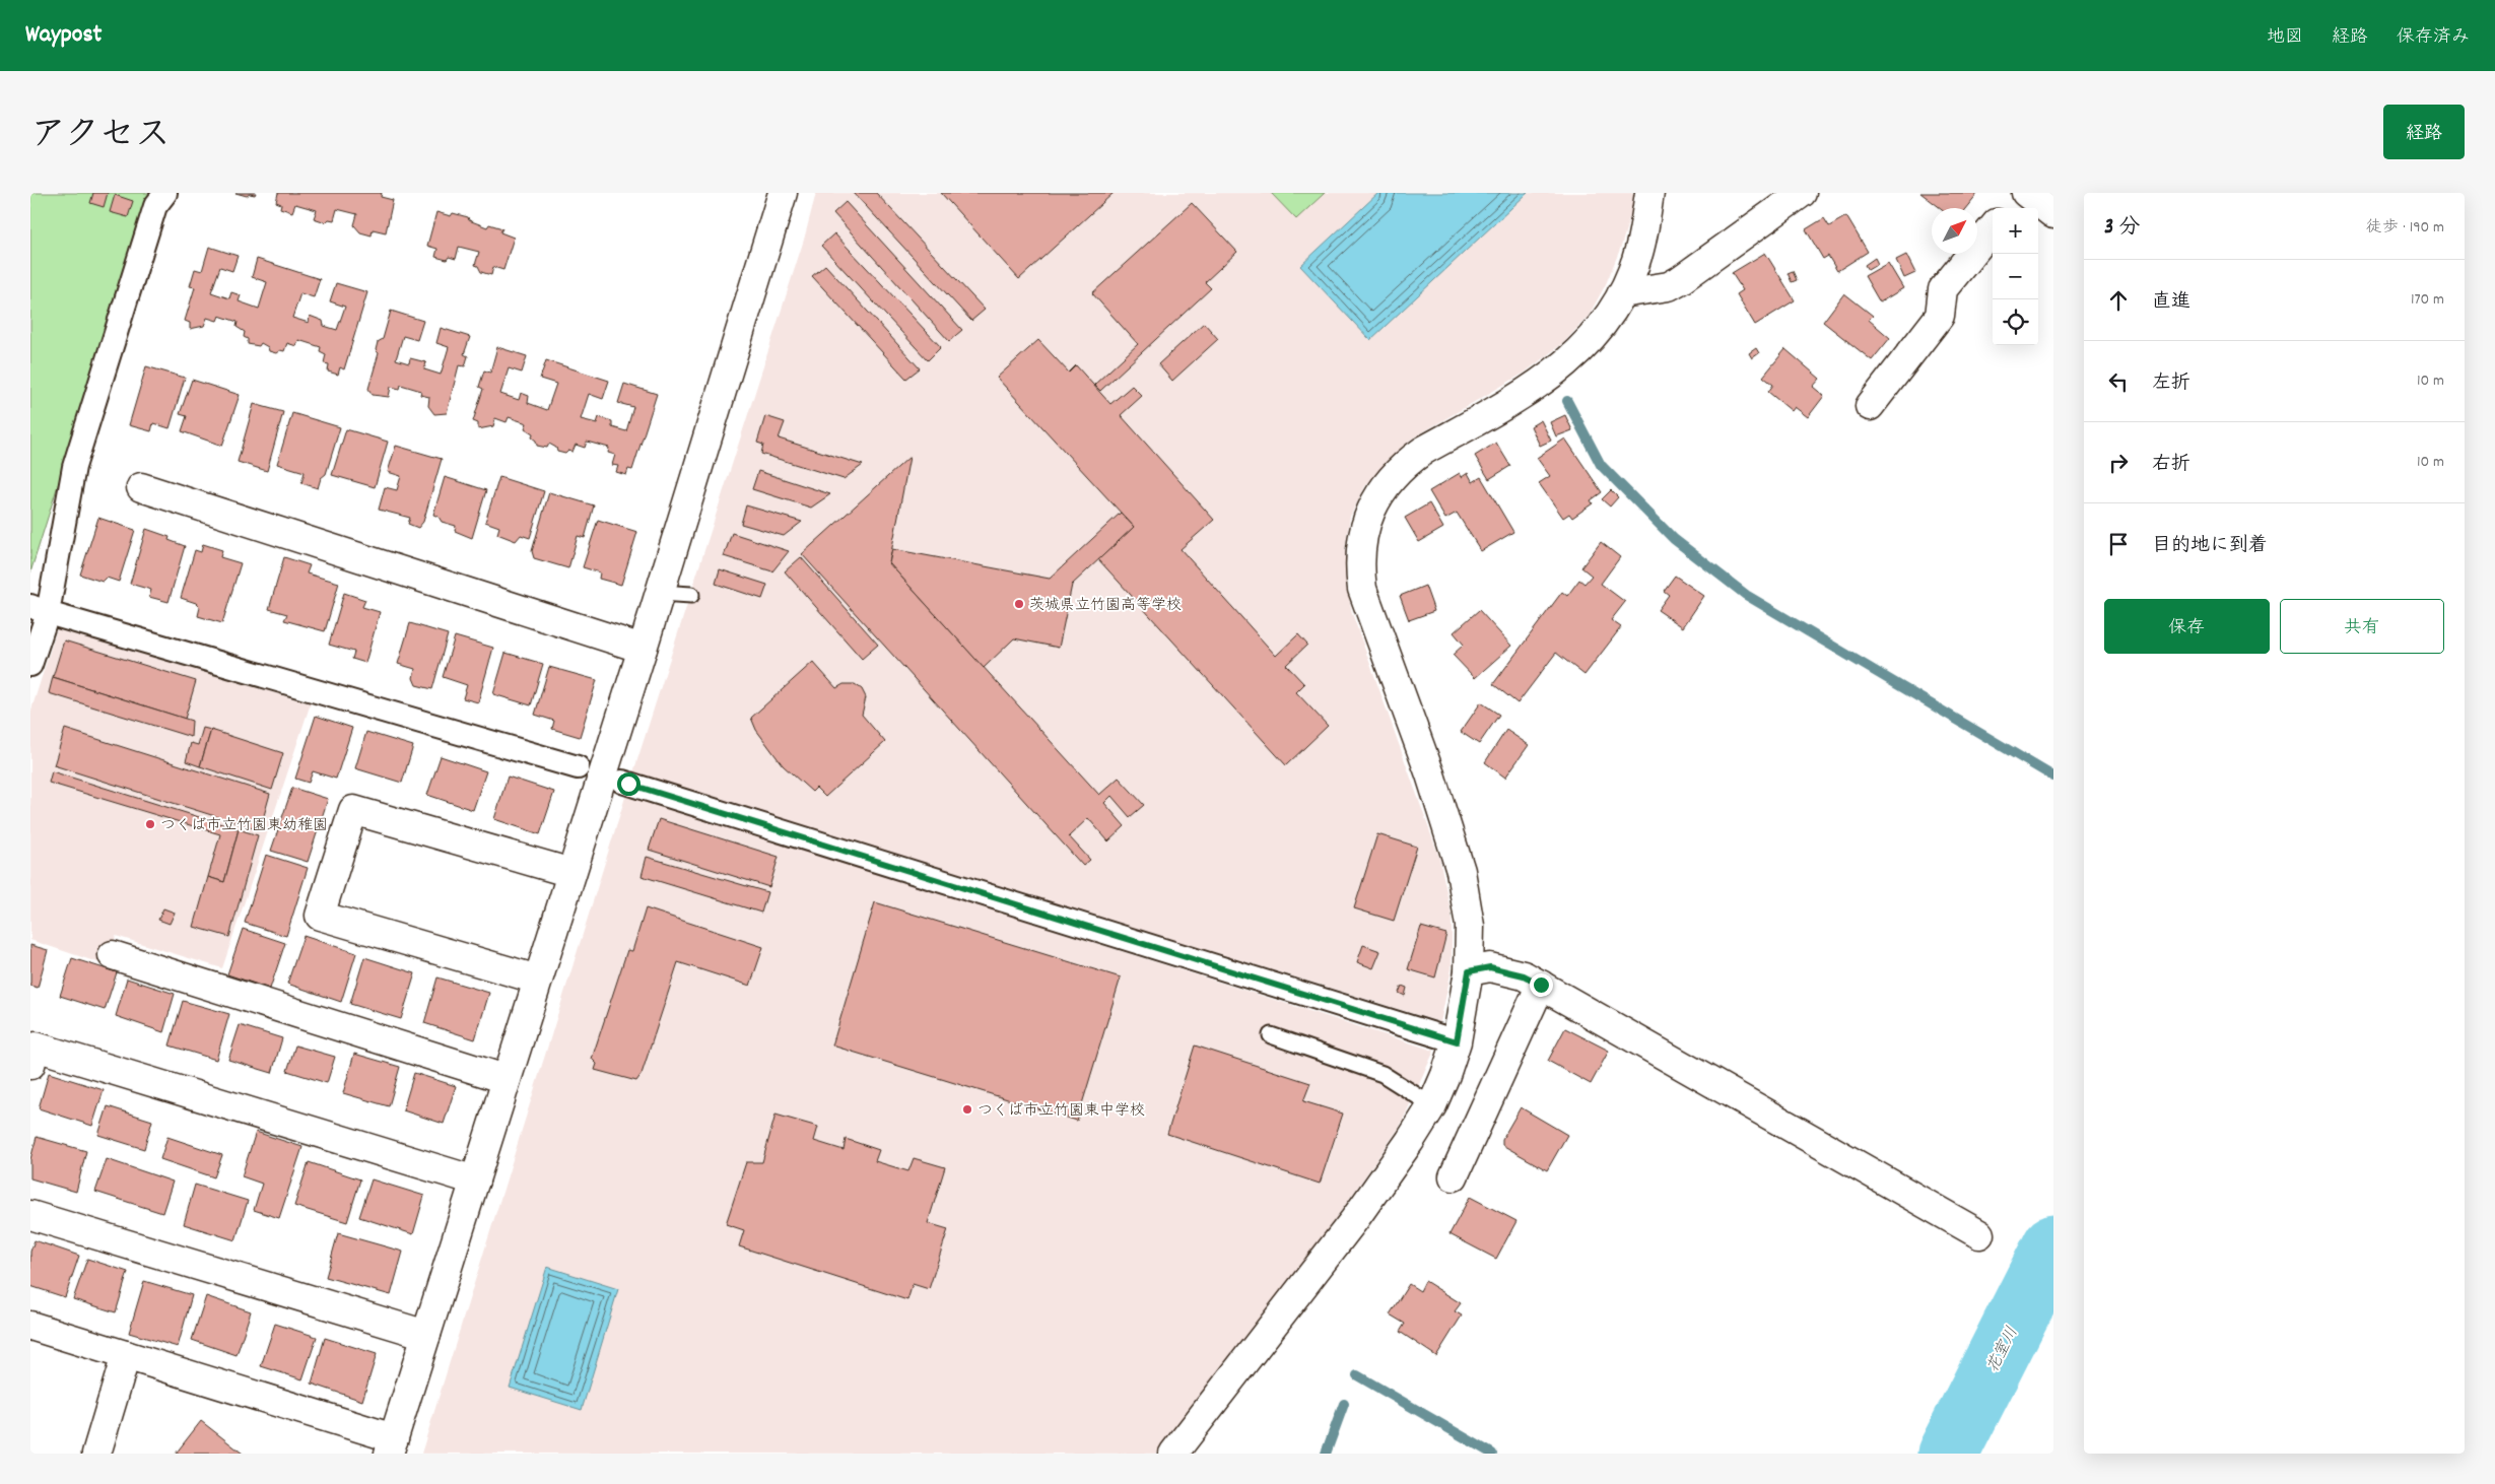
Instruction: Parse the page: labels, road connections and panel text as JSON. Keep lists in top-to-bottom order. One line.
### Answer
{"water":["花室川"],"places":["茨城県立竹園高等学校","つくば市立竹園東幼稚園","つくば市立竹園東中学校"],"north":"top right","page":{"header":"Waypost","nav":["地図","経路","保存済み"],"title":"アクセス","buttons":["経路",["保存","共有"]],"heading":["3 分","徒歩 · 190 m"],"map_buttons":["+","−"],"list":[["直進","170 m"],["左折","10 m"],["右折","10 m"],"目的地に到着"]}}
